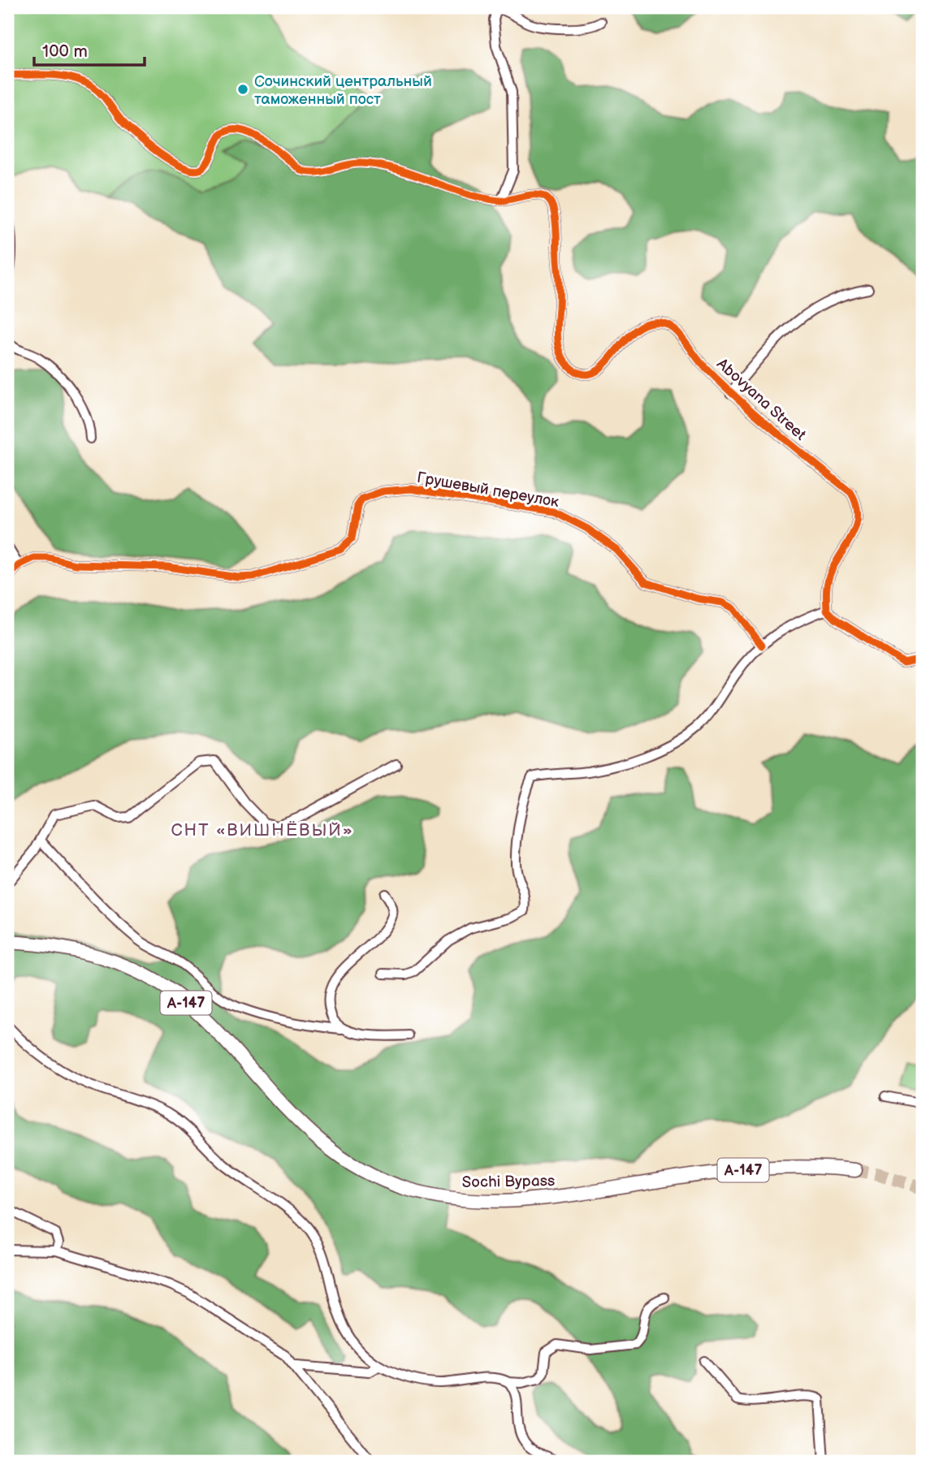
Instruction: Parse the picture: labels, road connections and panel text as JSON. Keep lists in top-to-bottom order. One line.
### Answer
{"streets":{"highway":["А-147","Sochi Bypass"],"street":["Abovyana Street","Грушевый переулок"]},"districts":["СНТ «ВИШНЁВЫЙ»"],"places":["Сочинский центральный таможенный пост"],"scale_bar":"100 m"}
